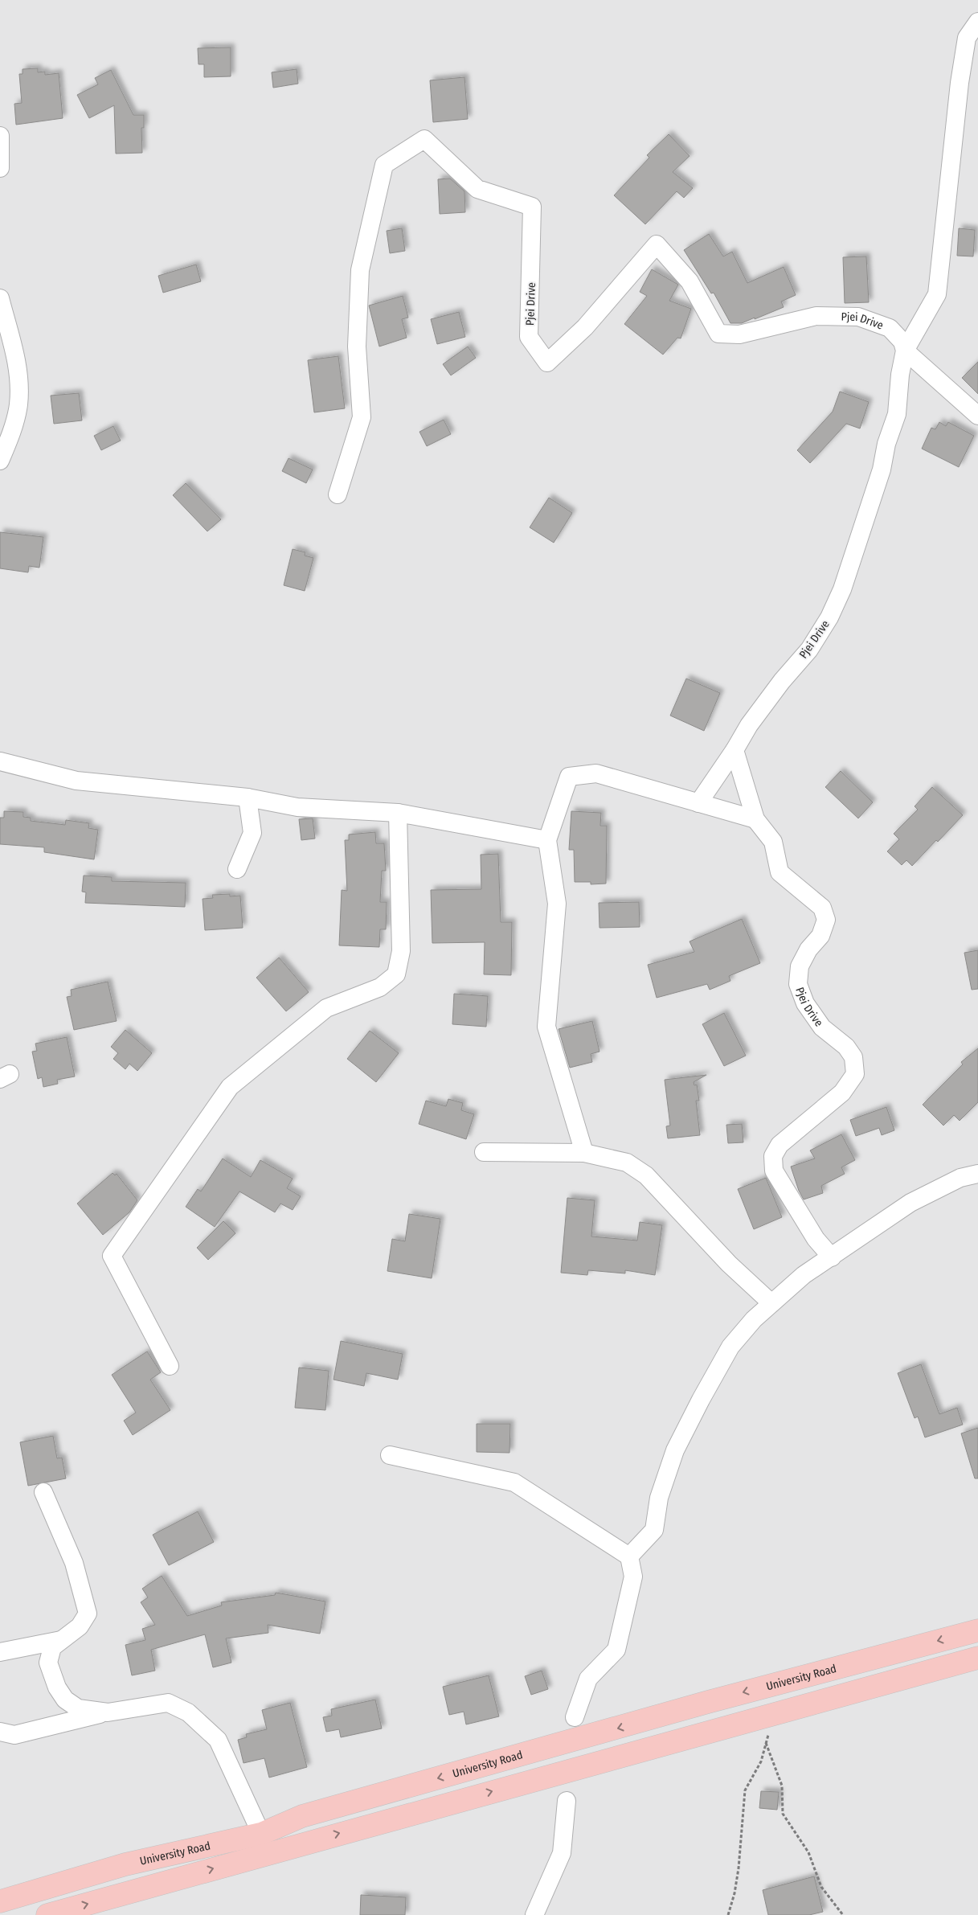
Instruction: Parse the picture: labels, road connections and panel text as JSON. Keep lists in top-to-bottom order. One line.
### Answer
{"streets":{"highway":["University Road"],"street":["Pjei Drive"]}}
